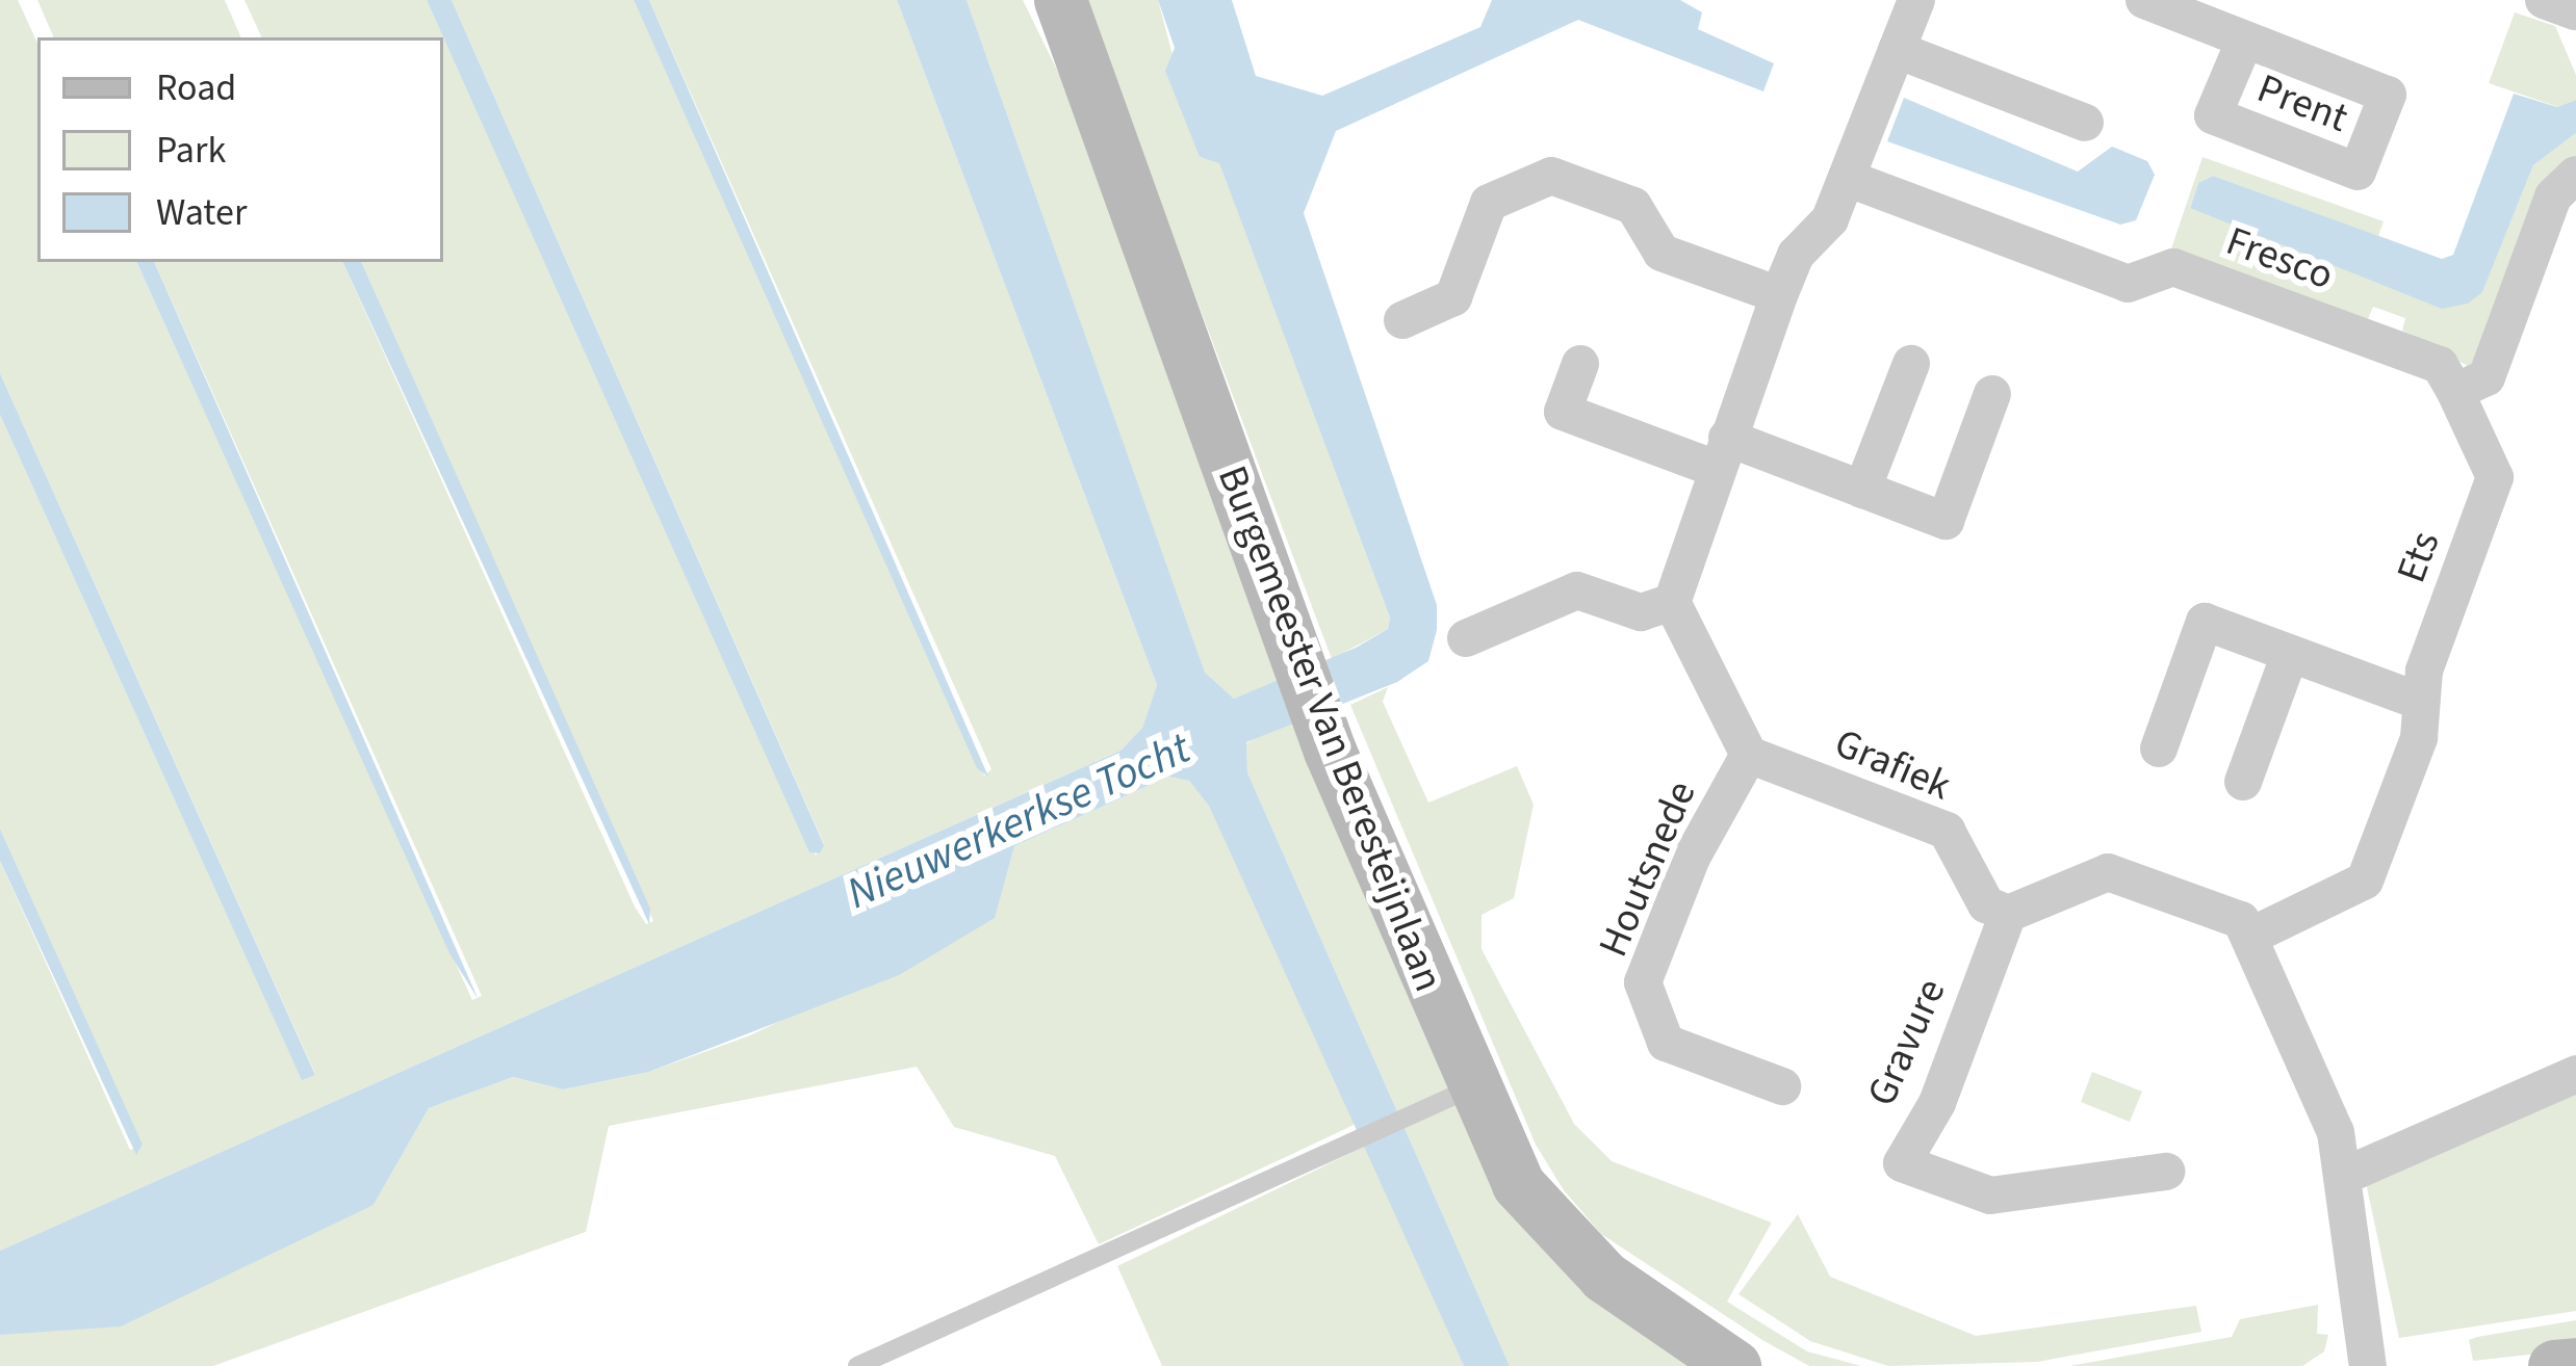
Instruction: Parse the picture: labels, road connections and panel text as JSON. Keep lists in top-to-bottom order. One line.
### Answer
{"streets":{"main road":["Burgemeester Van Beresteijnlaan"],"street":["Prent","Fresco","Ets","Grafiek","Houtsnede","Gravure"]},"crossings":[["Fresco","Ets"],["Grafiek","Houtsnede"],["Grafiek","Gravure"]],"water":["Nieuwerkerkse Tocht"],"legend":["Road","Park","Water"]}
